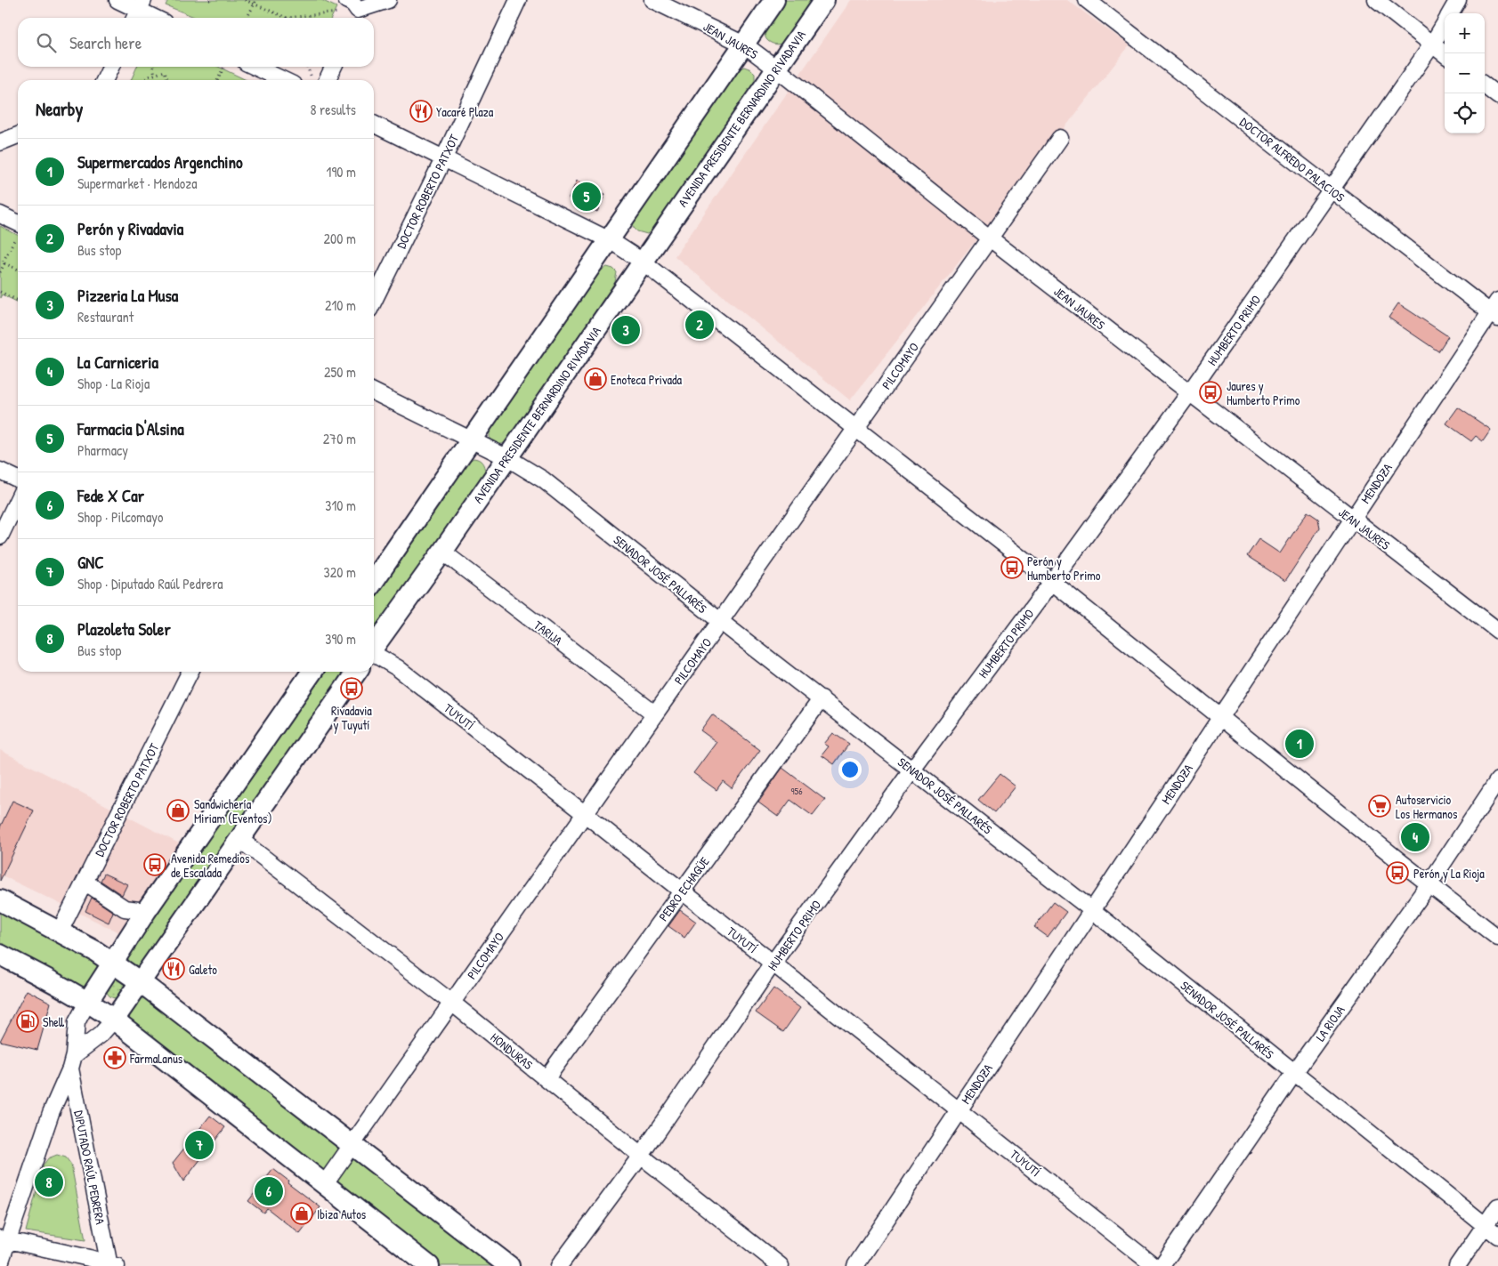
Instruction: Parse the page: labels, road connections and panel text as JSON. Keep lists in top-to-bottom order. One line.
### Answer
{"streets":{"main road":["AVENIDA PRESIDENTE BERNARDINO RIVADAVIA"],"street":["JEAN JAURES","DOCTOR ALFREDO PALACIOS","DOCTOR ROBERTO PATXOT","HUMBERTO PRIMO","PILCOMAYO","MENDOZA","SENADOR JOSÉ PALLARÉS","TARIJA","TUYUTÍ","PEDRO ECHAGÜE","LA RIOJA","HONDURAS","DIPUTADO RAÚL PEDRERA"]},"crossings":[["JEAN JAURES","AVENIDA PRESIDENTE BERNARDINO RIVADAVIA"],["JEAN JAURES","HUMBERTO PRIMO"],["JEAN JAURES","PILCOMAYO"],["JEAN JAURES","MENDOZA"],["AVENIDA PRESIDENTE BERNARDINO RIVADAVIA","SENADOR JOSÉ PALLARÉS"],["AVENIDA PRESIDENTE BERNARDINO RIVADAVIA","TARIJA"],["AVENIDA PRESIDENTE BERNARDINO RIVADAVIA","HONDURAS"],["AVENIDA PRESIDENTE BERNARDINO RIVADAVIA","DIPUTADO RAÚL PEDRERA"],["DOCTOR ALFREDO PALACIOS","HUMBERTO PRIMO"],["DOCTOR ALFREDO PALACIOS","MENDOZA"],["HUMBERTO PRIMO","SENADOR JOSÉ PALLARÉS"],["HUMBERTO PRIMO","TUYUTÍ"],["HUMBERTO PRIMO","HONDURAS"],["PILCOMAYO","SENADOR JOSÉ PALLARÉS"],["PILCOMAYO","TARIJA"],["PILCOMAYO","TUYUTÍ"],["PILCOMAYO","HONDURAS"],["MENDOZA","SENADOR JOSÉ PALLARÉS"],["MENDOZA","TUYUTÍ"],["SENADOR JOSÉ PALLARÉS","PEDRO ECHAGÜE"],["SENADOR JOSÉ PALLARÉS","LA RIOJA"],["TUYUTÍ","PEDRO ECHAGÜE"],["PEDRO ECHAGÜE","HONDURAS"]],"places":{"restaurant":["Yacaré Plaza","Galeto"],"shop":["Enoteca Privada","Sandwichería Miriam (Eventos)","Ibiza Autos"],"bus stop":["Jaures y Humberto Primo","Perón y Humberto Primo","Rivadavia y Tuyutí","Avenida Remedios de Escalada","Perón y La Rioja"],"supermarket":["Autoservicio Los Hermanos"],"fuel station":["Shell"],"pharmacy":["FarmaLanus"]},"house_numbers":["956"],"page":{"map_buttons":["+","−"],"search":"Search here","heading":["Nearby","8 results"],"list":[{"mark":"1","name":"Supermercados Argenchino","note":"Supermarket · Mendoza","value":"190 m"},{"mark":"2","name":"Perón y Rivadavia","note":"Bus stop","value":"200 m"},{"mark":"3","name":"Pizzeria La Musa","note":"Restaurant","value":"210 m"},{"mark":"4","name":"La Carniceria","note":"Shop · La Rioja","value":"250 m"},{"mark":"5","name":"Farmacia D'Alsina","note":"Pharmacy","value":"270 m"},{"mark":"6","name":"Fede X Car","note":"Shop · Pilcomayo","value":"310 m"},{"mark":"7","name":"GNC","note":"Shop · Diputado Raúl Pedrera","value":"320 m"},{"mark":"8","name":"Plazoleta Soler","note":"Bus stop","value":"390 m"}],"pins":["5","2","3","1","4","7","8","6"]}}
